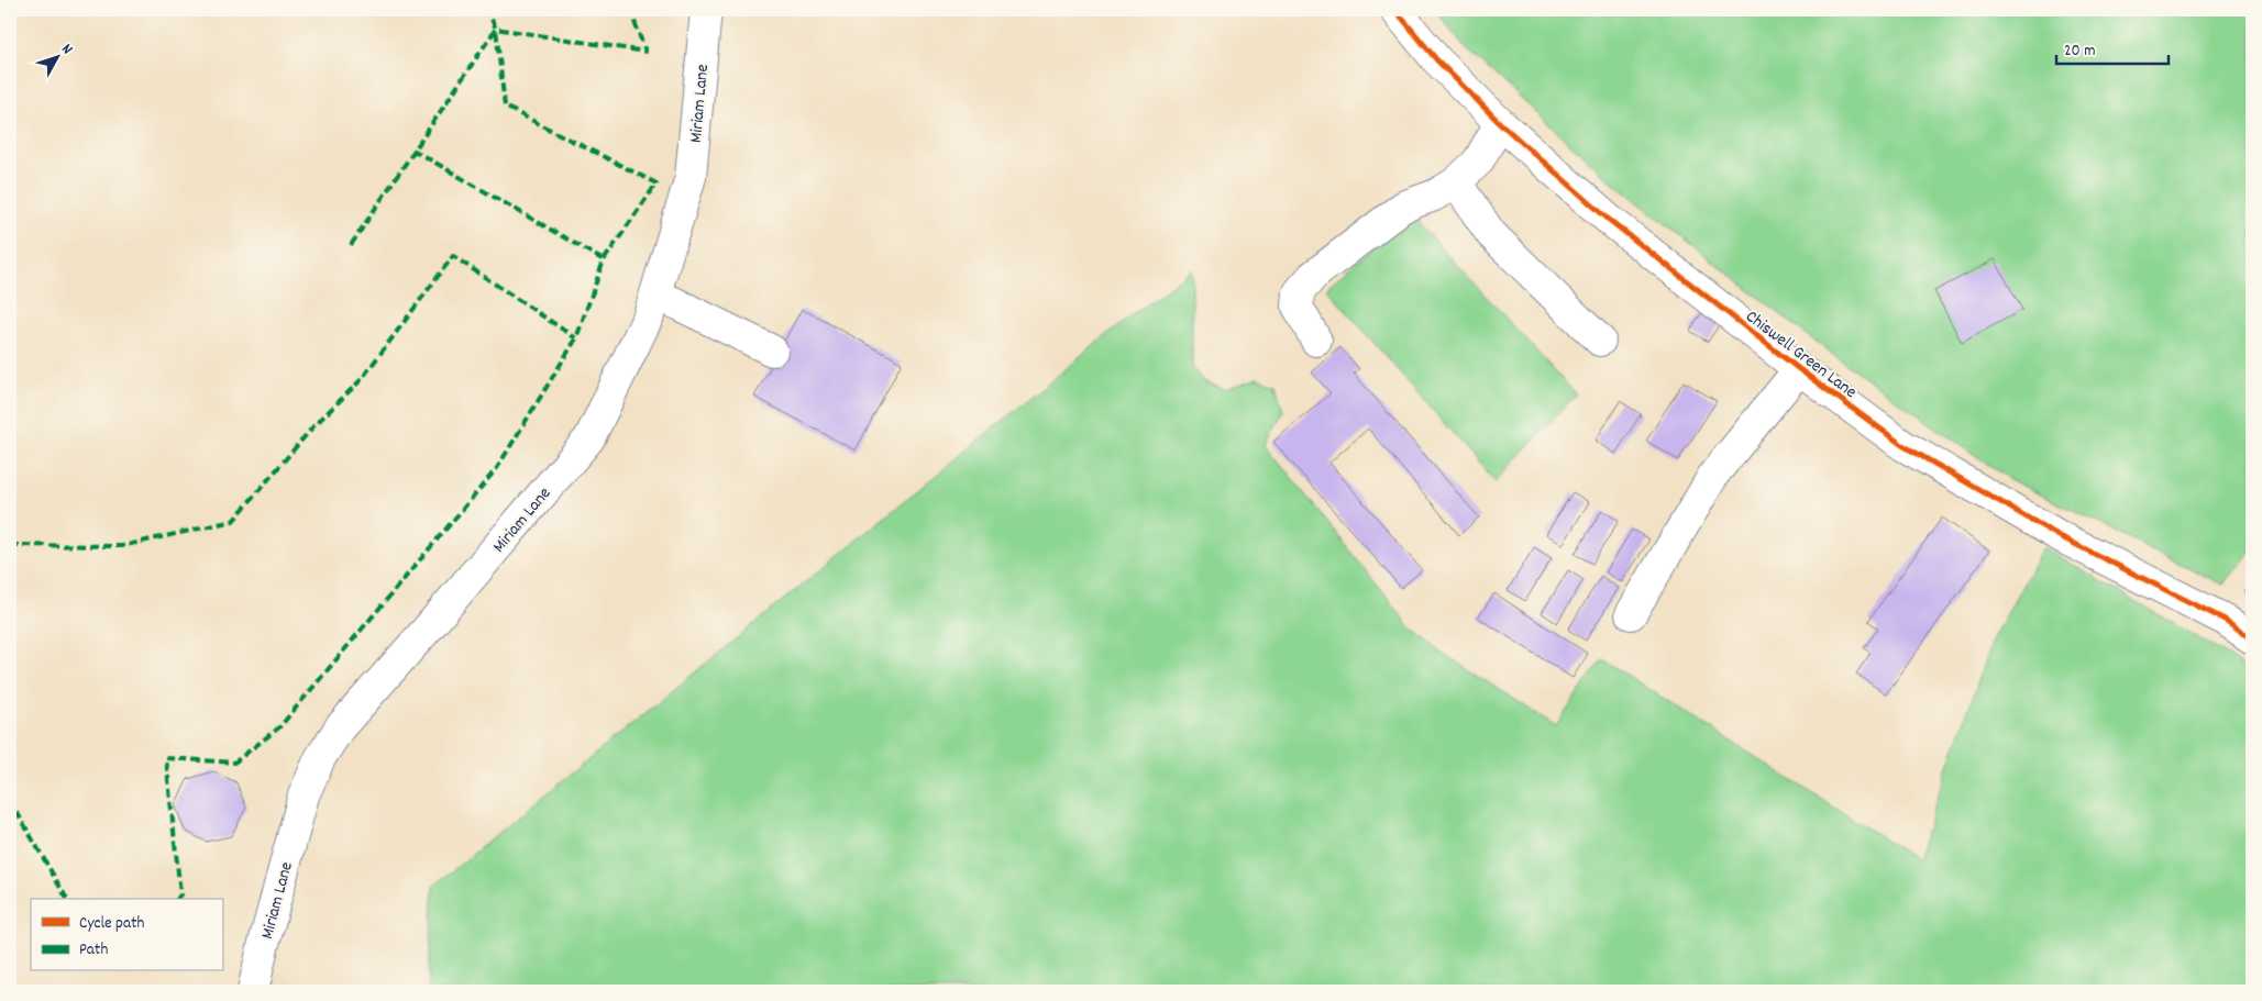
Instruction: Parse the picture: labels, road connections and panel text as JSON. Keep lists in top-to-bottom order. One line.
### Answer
{"streets":{"street":["Miriam Lane","Chiswell Green Lane"]},"legend":["Cycle path","Path"],"scale_bar":"20 m","north":"top right"}
